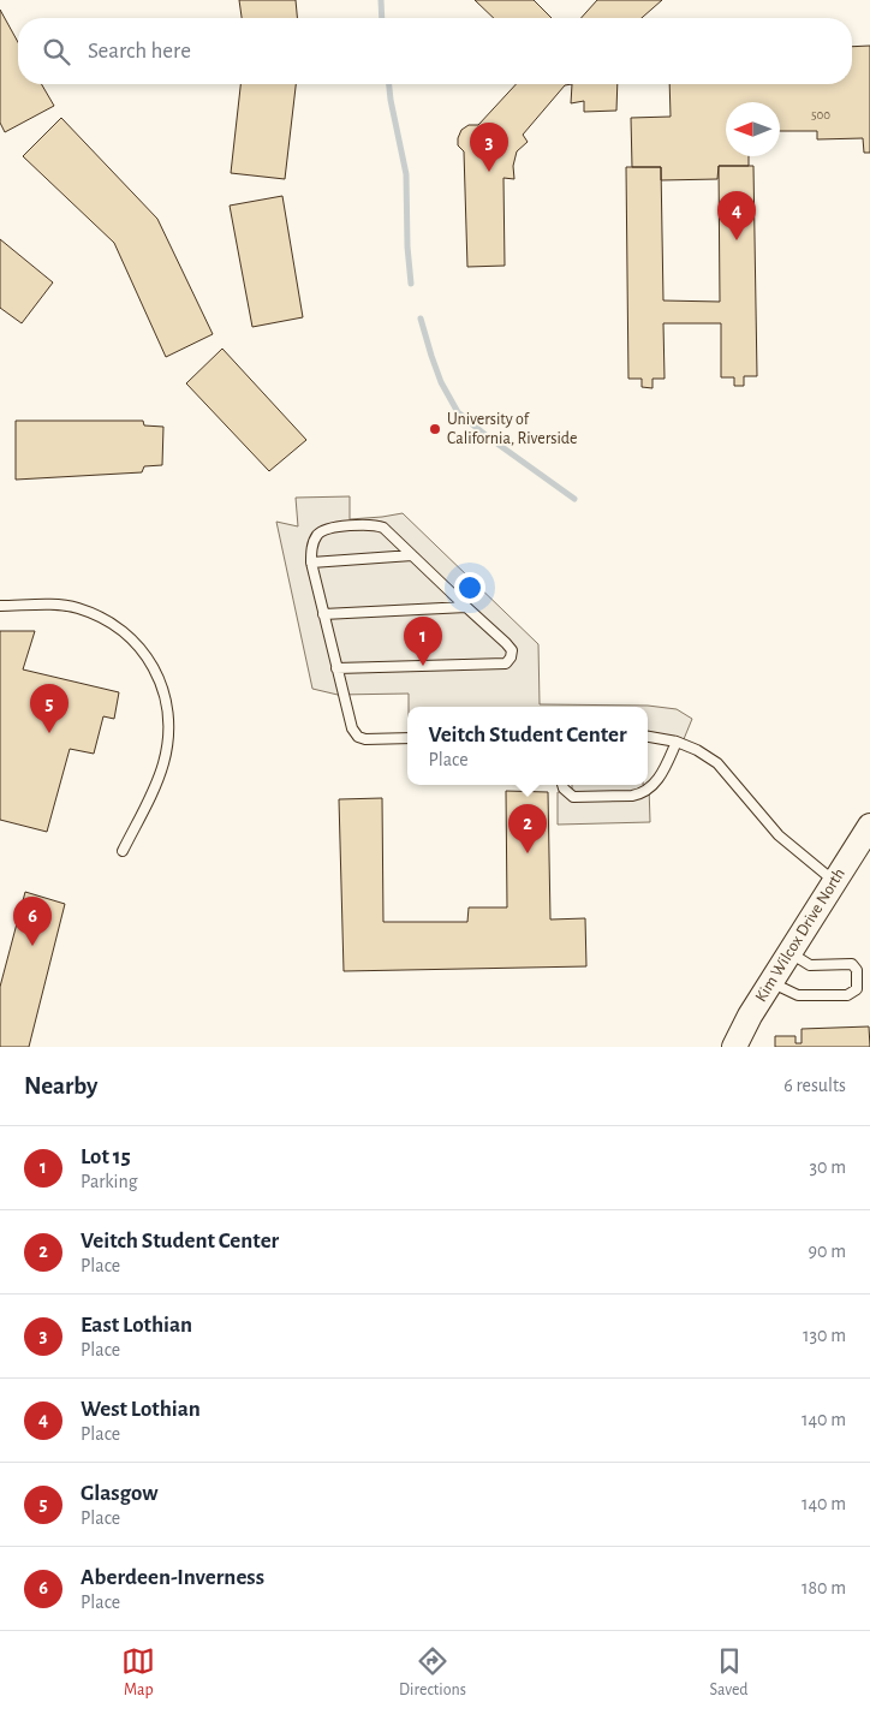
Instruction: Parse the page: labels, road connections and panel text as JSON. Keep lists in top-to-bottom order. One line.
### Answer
{"streets":{"street":["Kim Wilcox Drive North"]},"places":["University of California, Riverside"],"house_numbers":["500"],"north":"left","page":{"search":"Search here","pins":["3","4","1","5","2","6"],"popup":["Veitch Student Center","Place"],"heading":["Nearby","6 results"],"list":[{"mark":"1","name":"Lot 15","note":"Parking","value":"30 m"},{"mark":"2","name":"Veitch Student Center","note":"Place","value":"90 m"},{"mark":"3","name":"East Lothian","note":"Place","value":"130 m"},{"mark":"4","name":"West Lothian","note":"Place","value":"140 m"},{"mark":"5","name":"Glasgow","note":"Place","value":"140 m"},{"mark":"6","name":"Aberdeen-Inverness","note":"Place","value":"180 m"}],"nav":["Map","Directions","Saved"]}}
